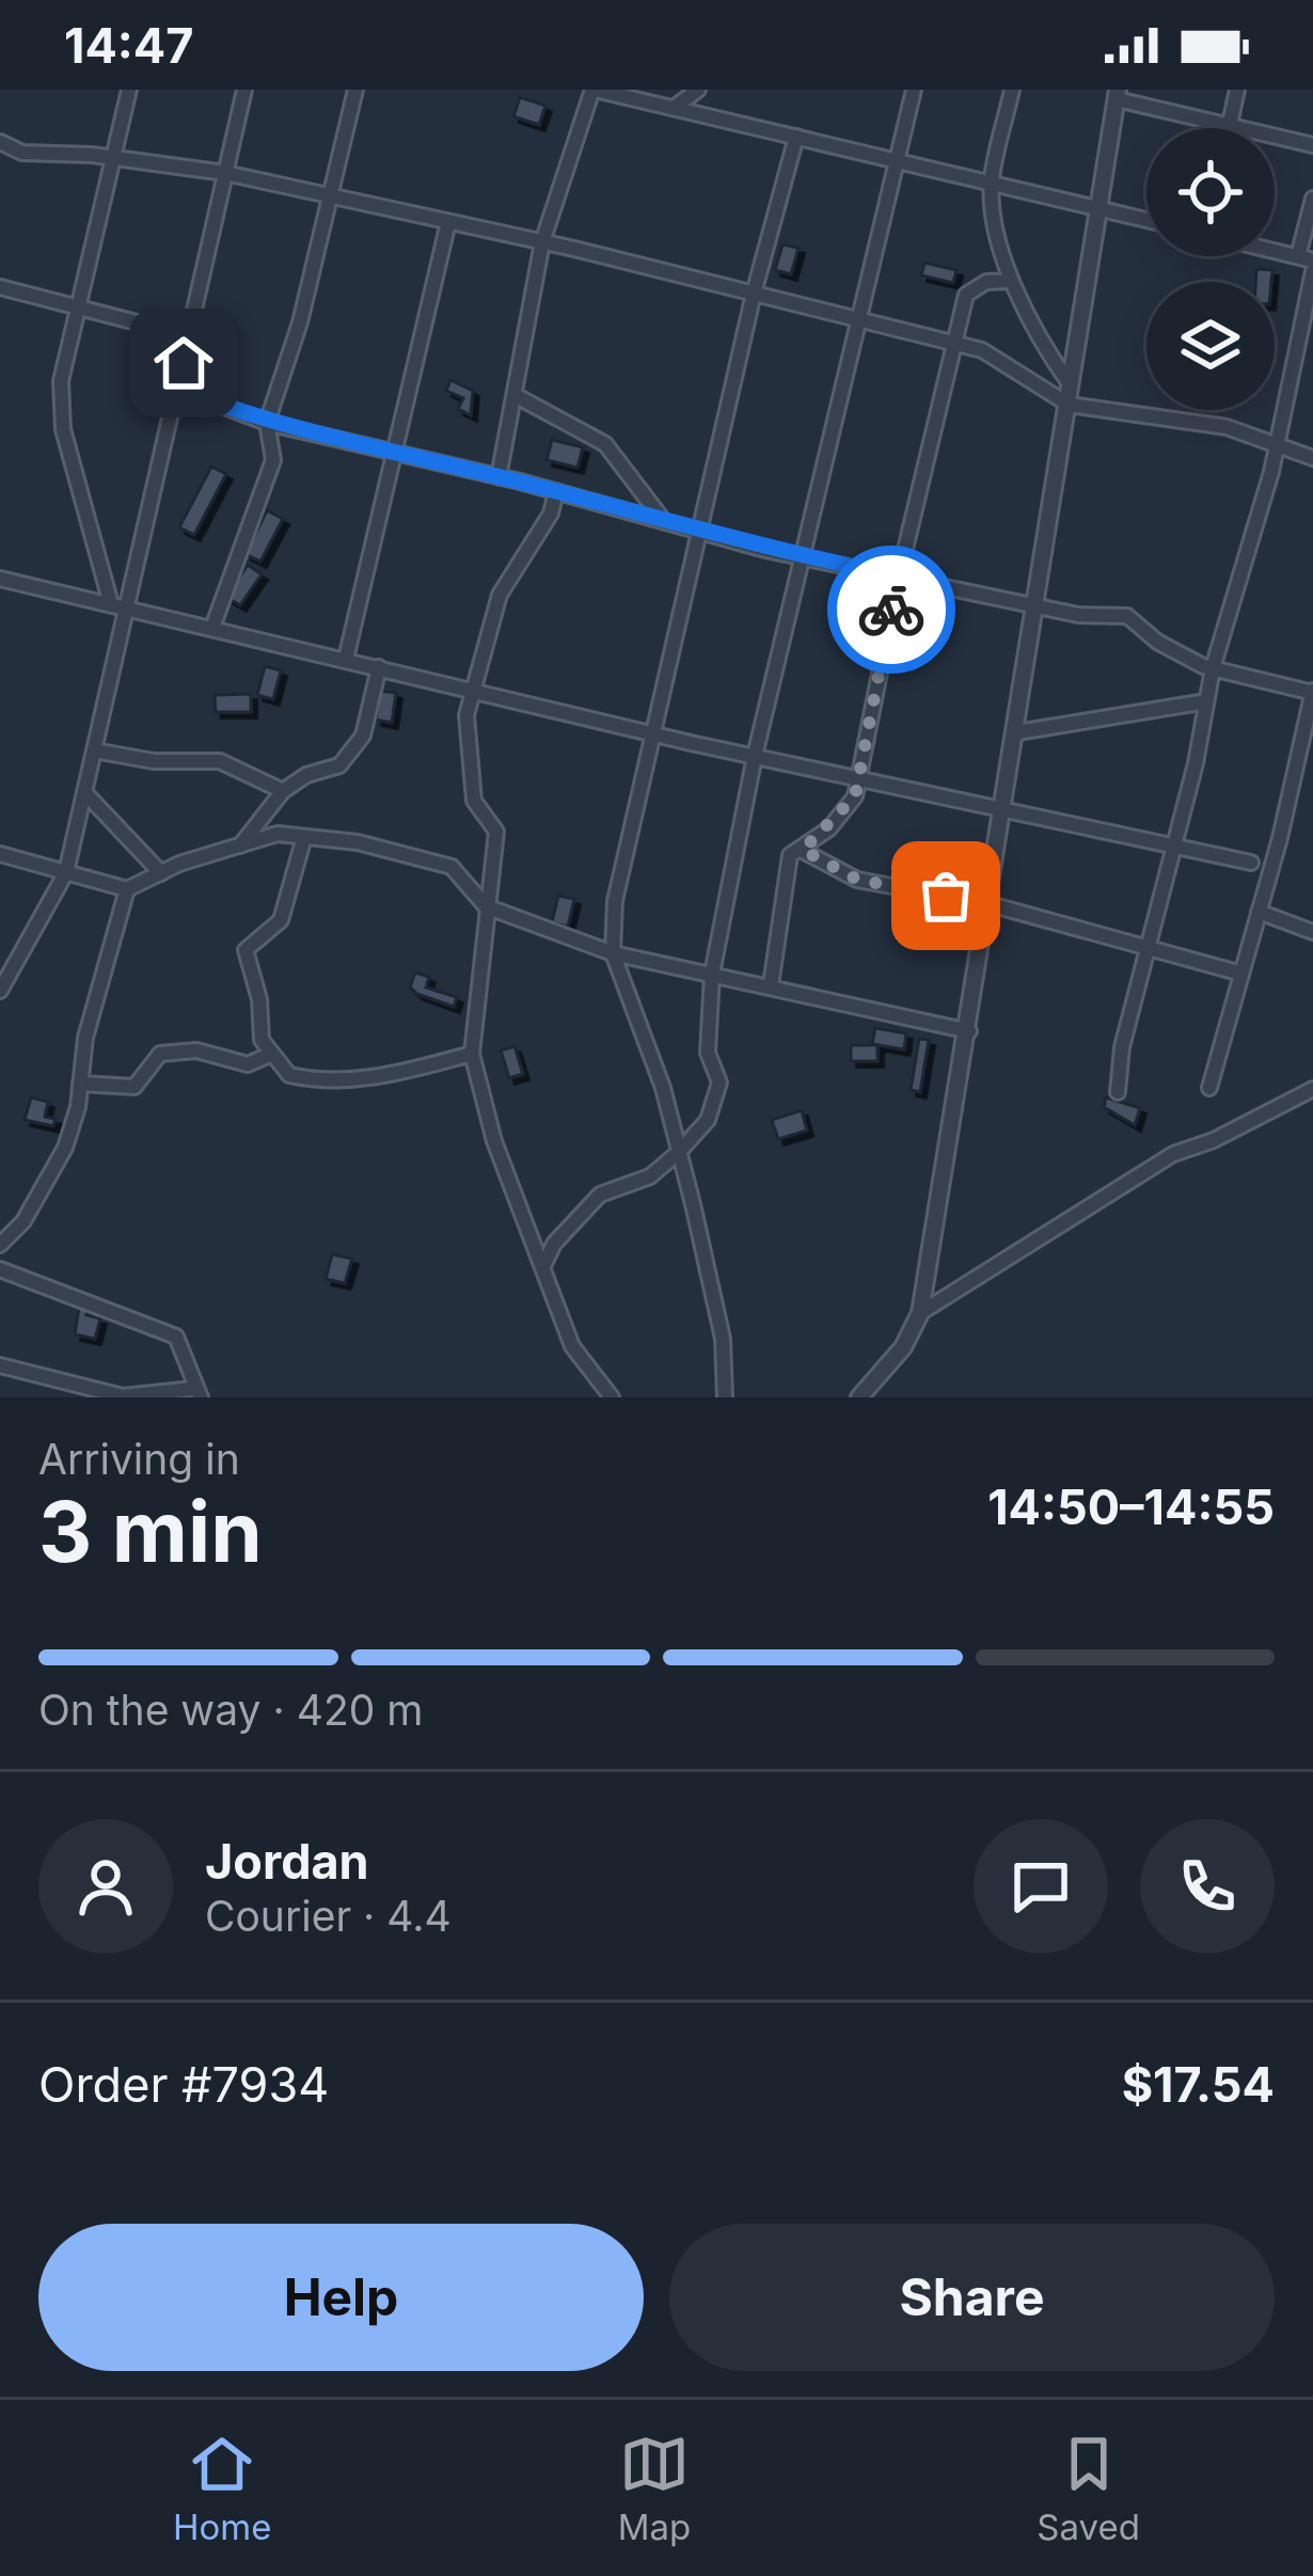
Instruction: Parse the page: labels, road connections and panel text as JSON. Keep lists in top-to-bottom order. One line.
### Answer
{"page":{"status":"14:47","heading":["3 min","Arriving in","14:50–14:55"],"panel":["Jordan","Courier · 4.4","Order #7934","$17.54"],"bar":"On the way · 420 m","buttons":["Help","Share"],"tabs":["Home","Map","Saved"]}}
